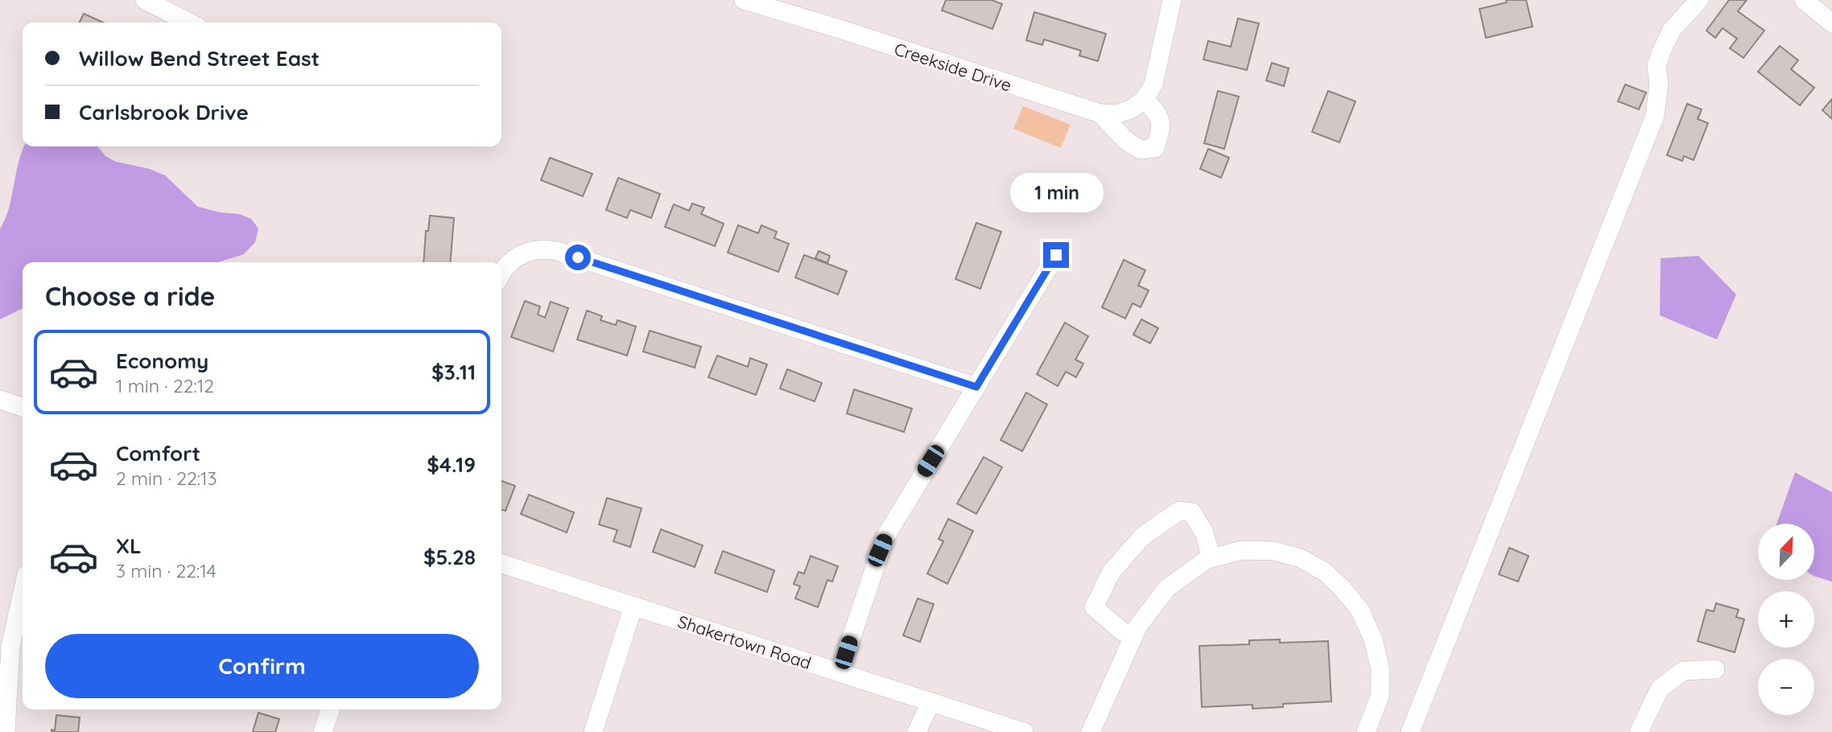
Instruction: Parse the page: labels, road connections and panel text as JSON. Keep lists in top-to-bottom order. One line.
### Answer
{"streets":{"street":["Creekside Drive","Shakertown Road"]},"north":"top right","page":{"banner":["Willow Bend Street East","Carlsbrook Drive"],"bubble":"1 min","heading":"Choose a ride","list":[{"name":"Economy","note":"1 min · 22:12","value":"$3.11"},{"name":"Comfort","note":"2 min · 22:13","value":"$4.19"},{"name":"XL","note":"3 min · 22:14","value":"$5.28"}],"map_buttons":["+","−"],"buttons":"Confirm"}}
